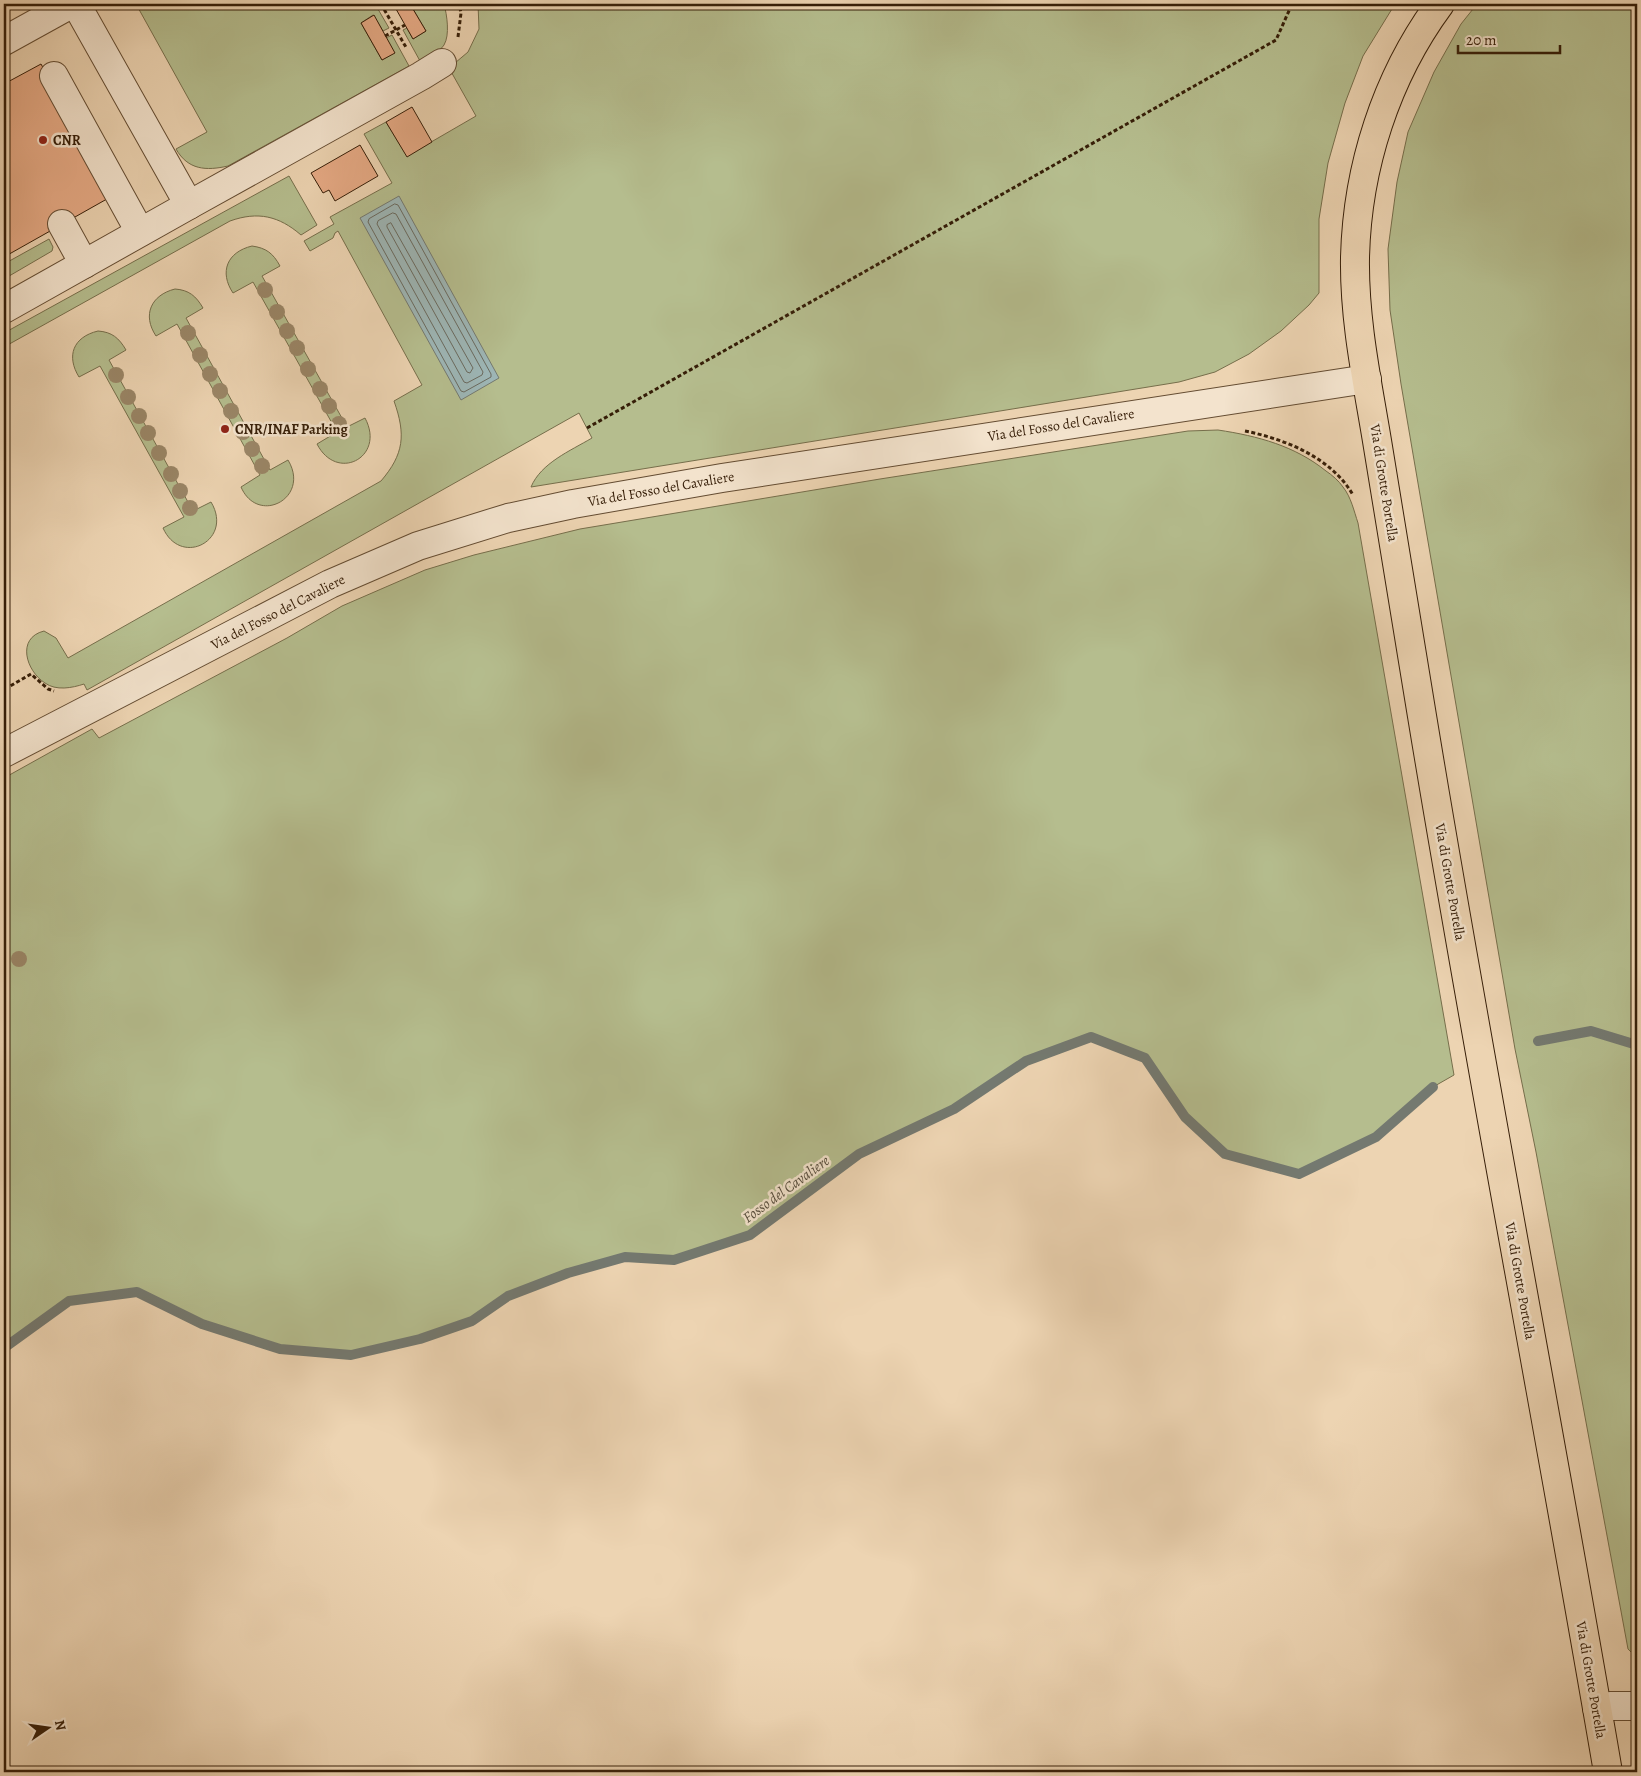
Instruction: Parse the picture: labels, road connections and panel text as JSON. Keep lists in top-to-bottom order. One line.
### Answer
{"streets":{"main road":["Via di Grotte Portella"],"street":["Via del Fosso del Cavaliere"]},"crossings":[["Via del Fosso del Cavaliere","Via di Grotte Portella"]],"water":["Fosso del Cavaliere"],"places":["CNR","CNR/INAF Parking"],"scale_bar":"20 m","north":"right"}
